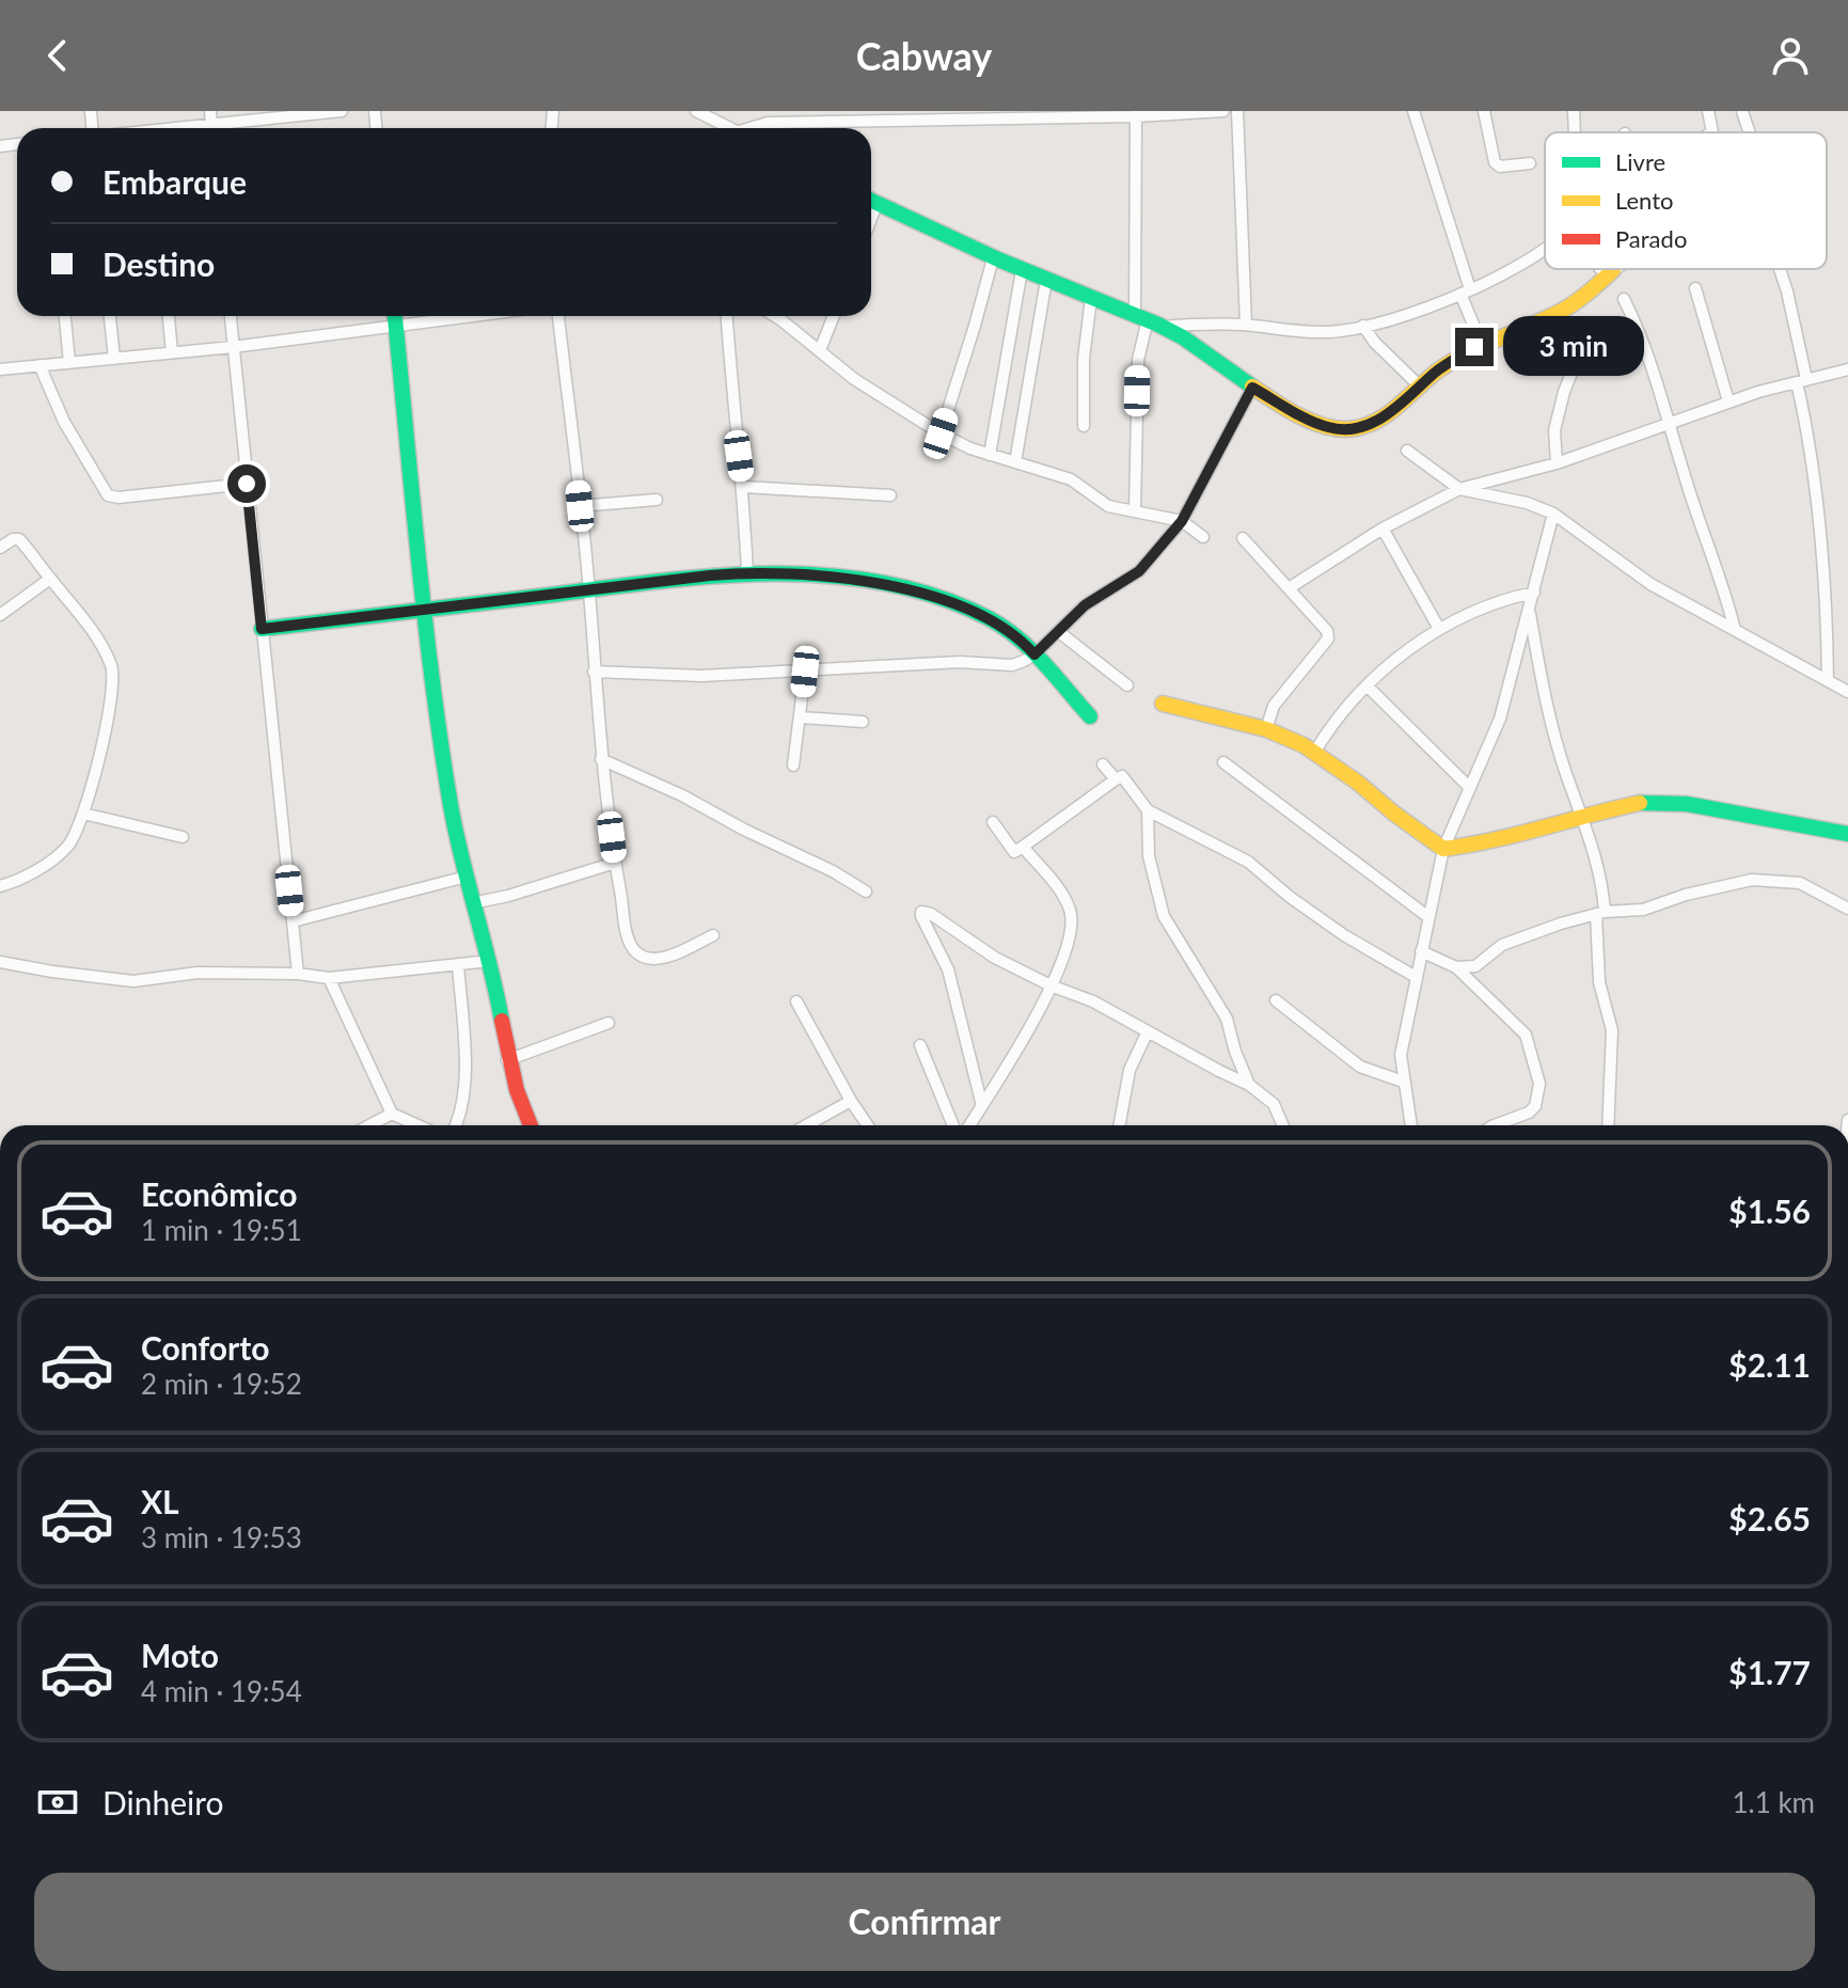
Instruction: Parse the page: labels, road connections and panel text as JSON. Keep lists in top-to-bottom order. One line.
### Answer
{"legend":["Livre","Lento","Parado"],"page":{"header":"Cabway","banner":["Embarque","Destino"],"bubble":"3 min","list":[{"name":"Econômico","note":"1 min · 19:51","value":"$1.56"},{"name":"Conforto","note":"2 min · 19:52","value":"$2.11"},{"name":"XL","note":"3 min · 19:53","value":"$2.65"},{"name":"Moto","note":"4 min · 19:54","value":"$1.77"}],"pay":["Dinheiro","1.1 km"],"buttons":"Confirmar"}}
